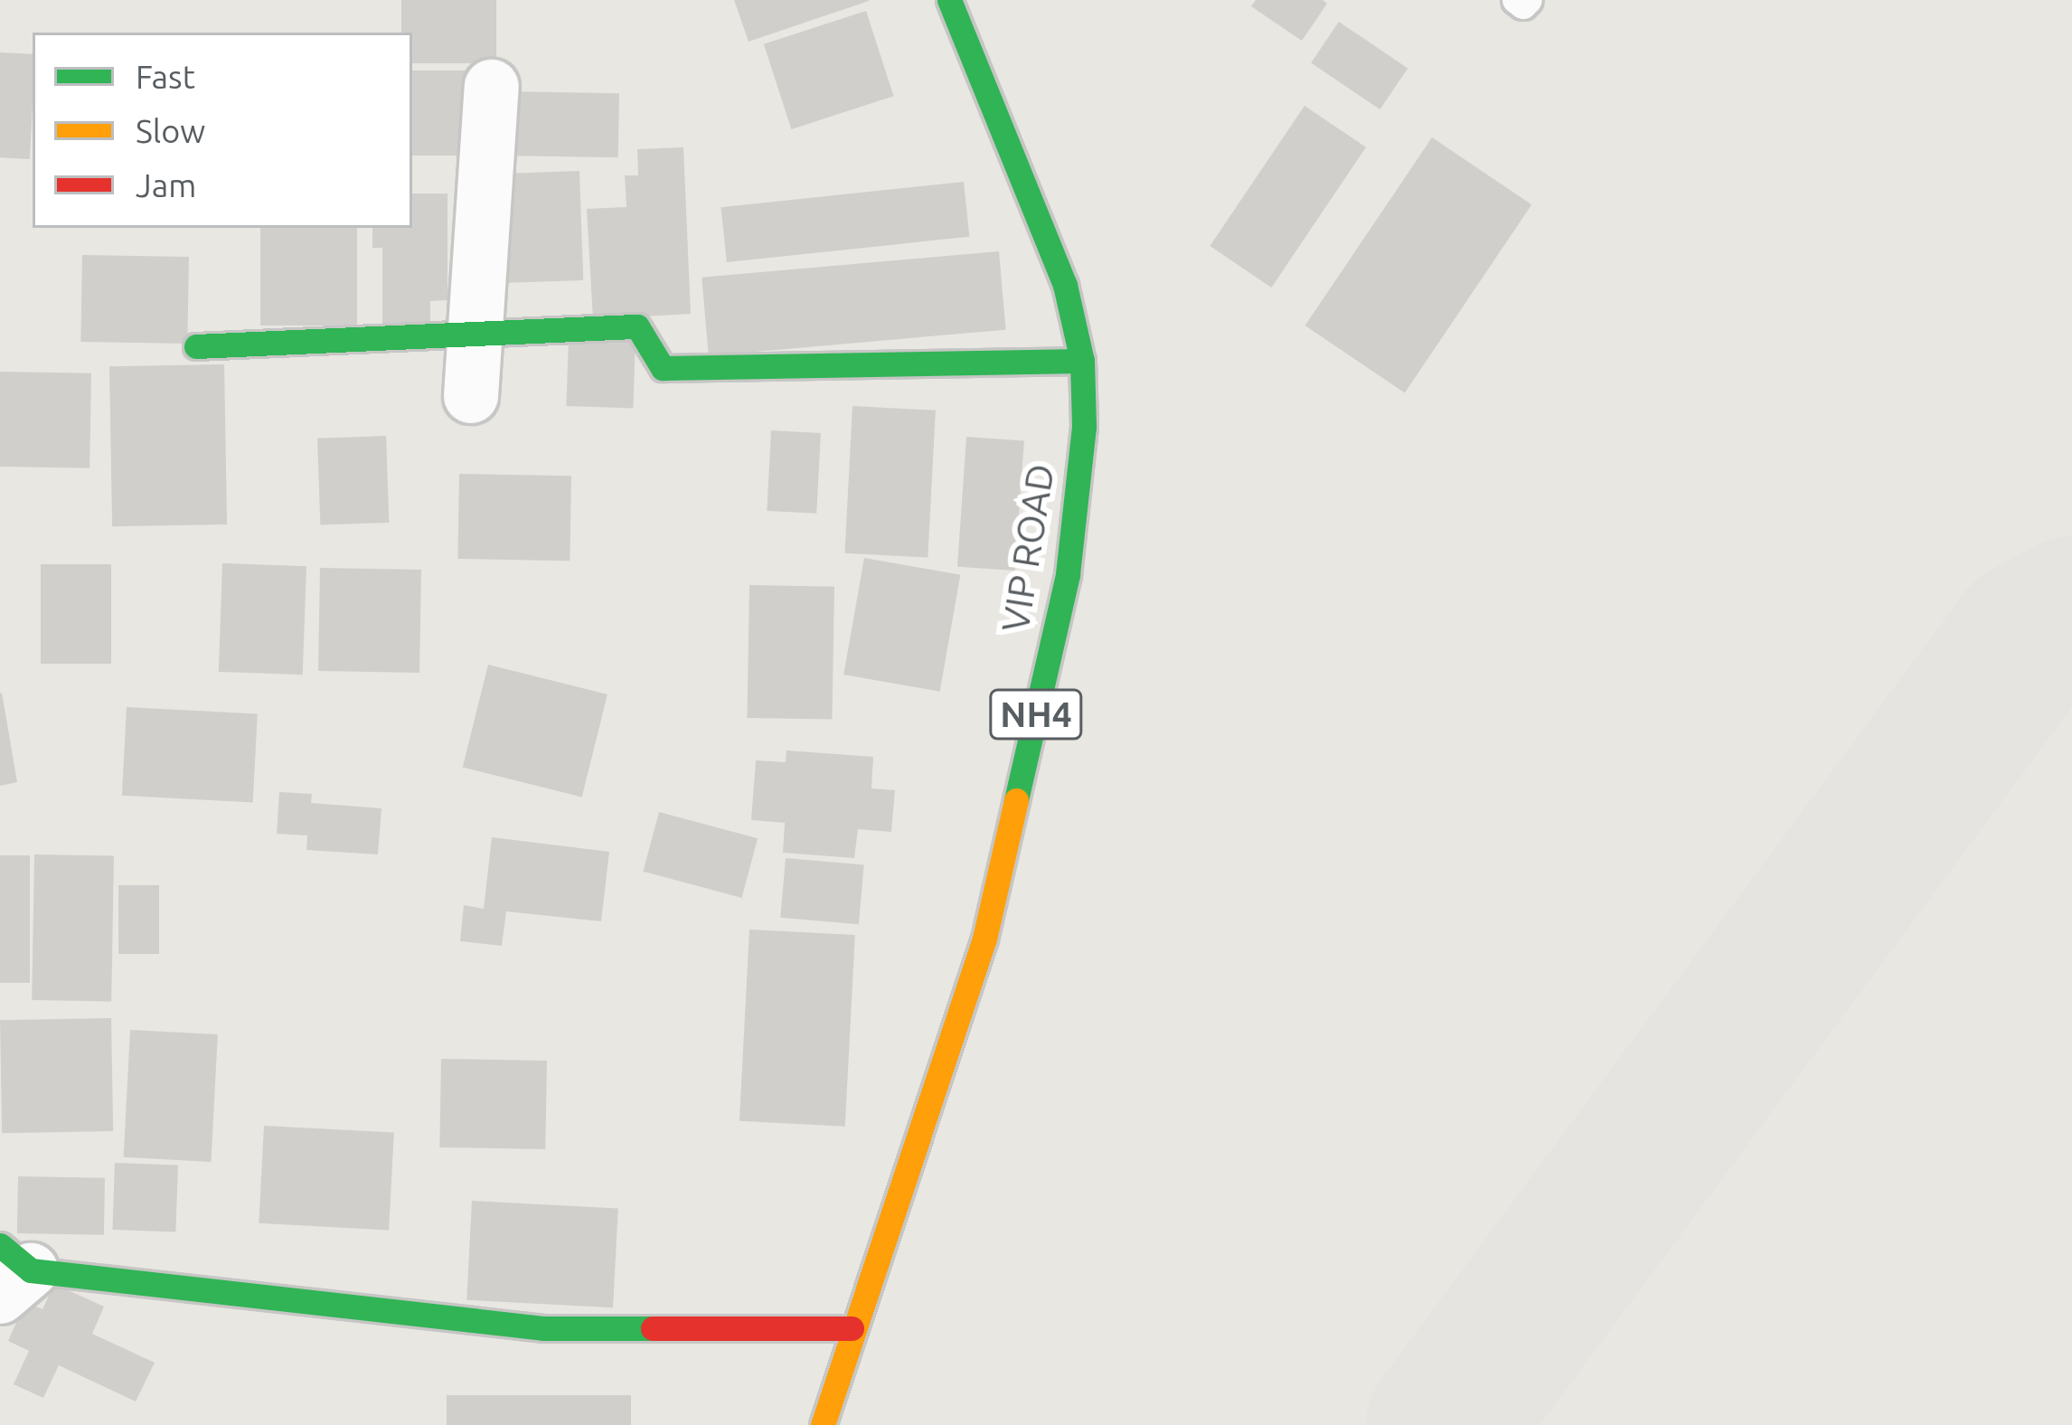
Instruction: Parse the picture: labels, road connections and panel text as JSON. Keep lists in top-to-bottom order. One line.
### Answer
{"streets":{"main road":["VIP ROAD","NH4"]},"legend":["Fast","Slow","Jam"]}
